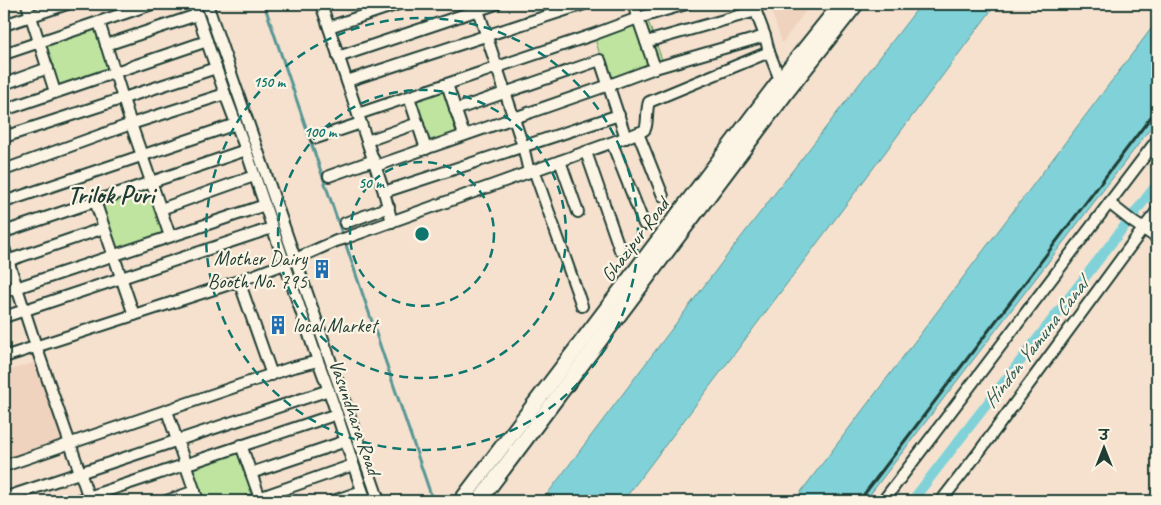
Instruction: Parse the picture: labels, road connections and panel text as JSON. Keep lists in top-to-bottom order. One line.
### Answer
{"streets":{"main road":["Ghazipur Road"],"street":["Vasundhara Road"]},"districts":["Trilok Puri"],"water":["Hindon Yamuna Canal"],"places":{"building":["Mother Dairy Booth No. 795","local Market"]},"north":"top","rings":["150 m","100 m","50 m"]}
